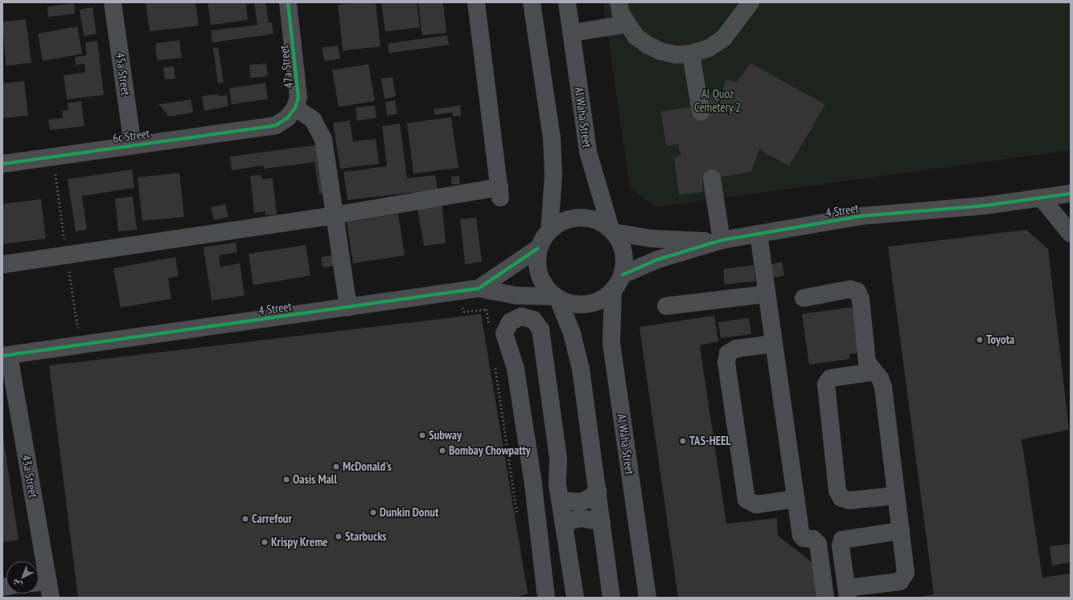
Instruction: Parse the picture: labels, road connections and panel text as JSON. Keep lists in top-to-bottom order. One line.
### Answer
{"streets":{"street":["47a Street","45a Street","Al Waha Street","6c Street","4 Street","43a Street"]},"crossings":[["47a Street","6c Street"],["45a Street","6c Street"],["Al Waha Street","4 Street"],["4 Street","43a Street"]],"parks":["Al Quoz Cemetery 2"],"places":["Toyota","Subway","TAS-HEEL","Bombay Chowpatty","McDonald's","Oasis Mall","Dunkin Donut","Carrefour","Starbucks","Krispy Kreme"],"north":"bottom left"}
